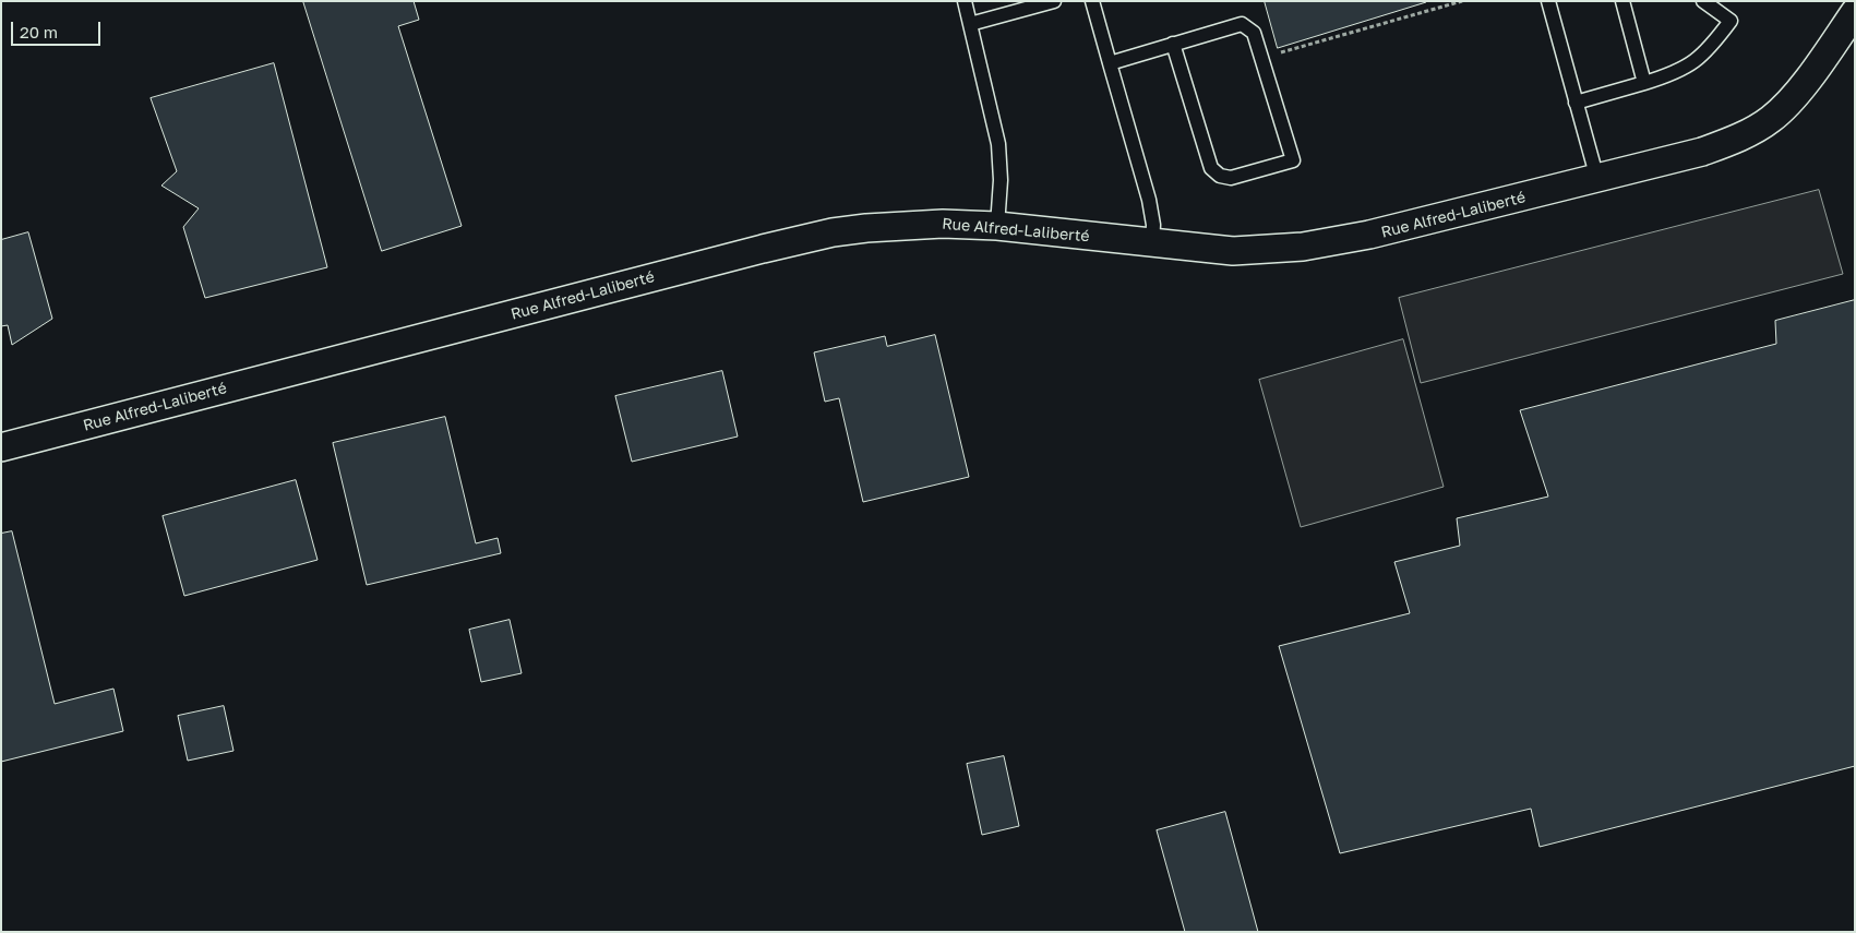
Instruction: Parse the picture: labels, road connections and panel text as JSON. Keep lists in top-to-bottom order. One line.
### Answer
{"streets":{"street":["Rue Alfred-Laliberté"]},"scale_bar":"20 m"}
